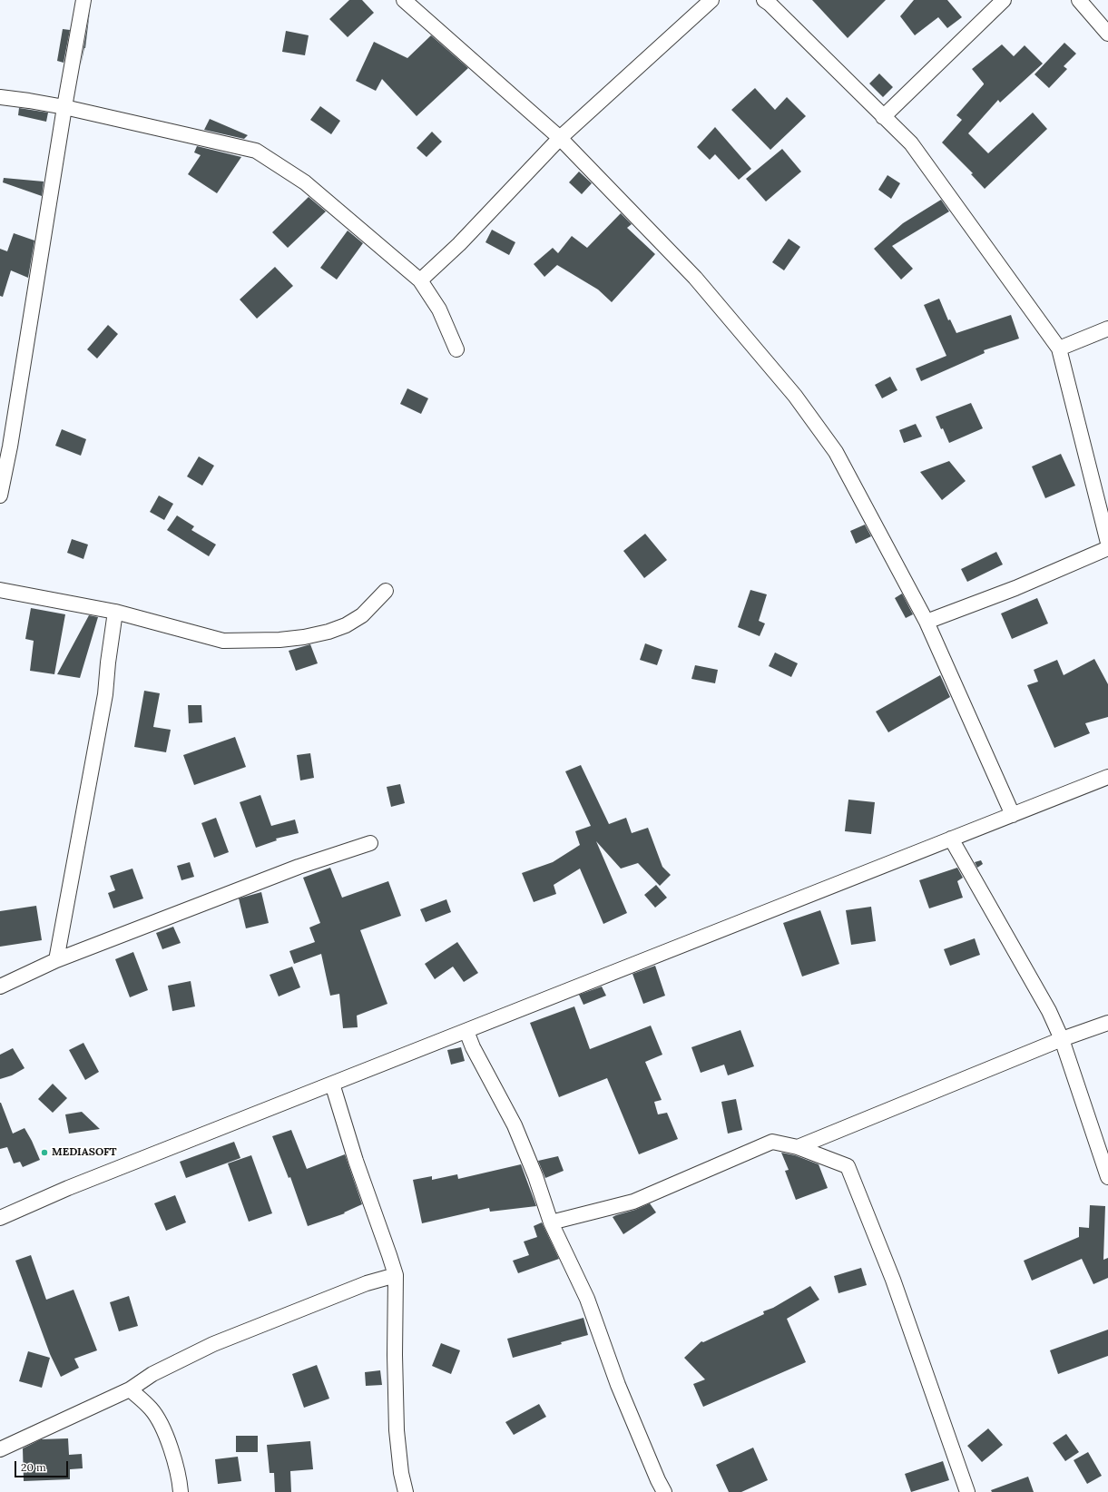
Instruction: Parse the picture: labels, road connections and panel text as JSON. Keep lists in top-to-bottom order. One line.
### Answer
{"places":["MEDIASOFT"],"scale_bar":"20 m"}
